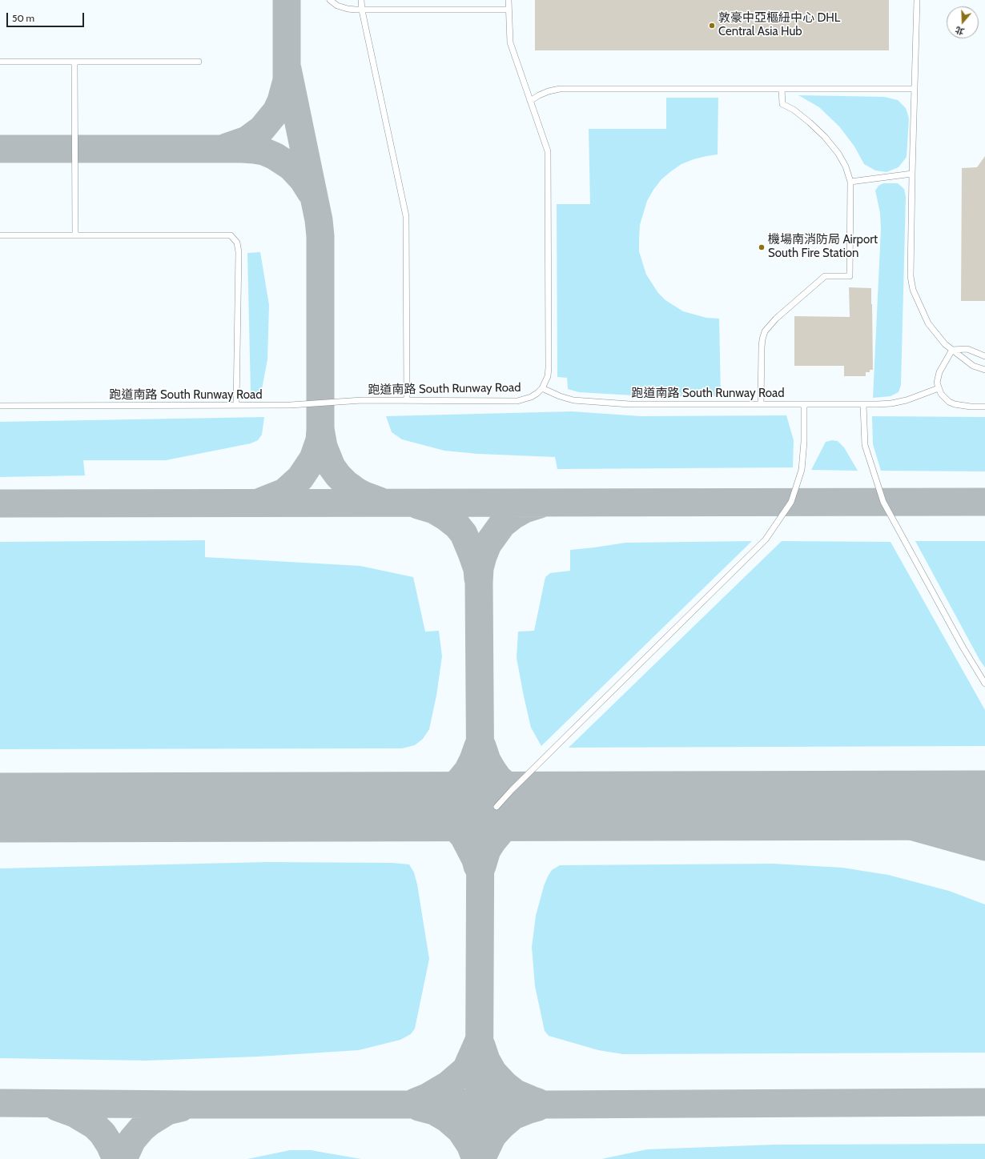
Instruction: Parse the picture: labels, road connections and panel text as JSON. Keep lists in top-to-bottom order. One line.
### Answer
{"streets":{"lane":["跑道南路 South Runway Road"]},"places":["敦豪中亞樞紐中心 DHL Central Asia Hub","機場南消防局 Airport South Fire Station"],"scale_bar":"50 m","north":"bottom"}
